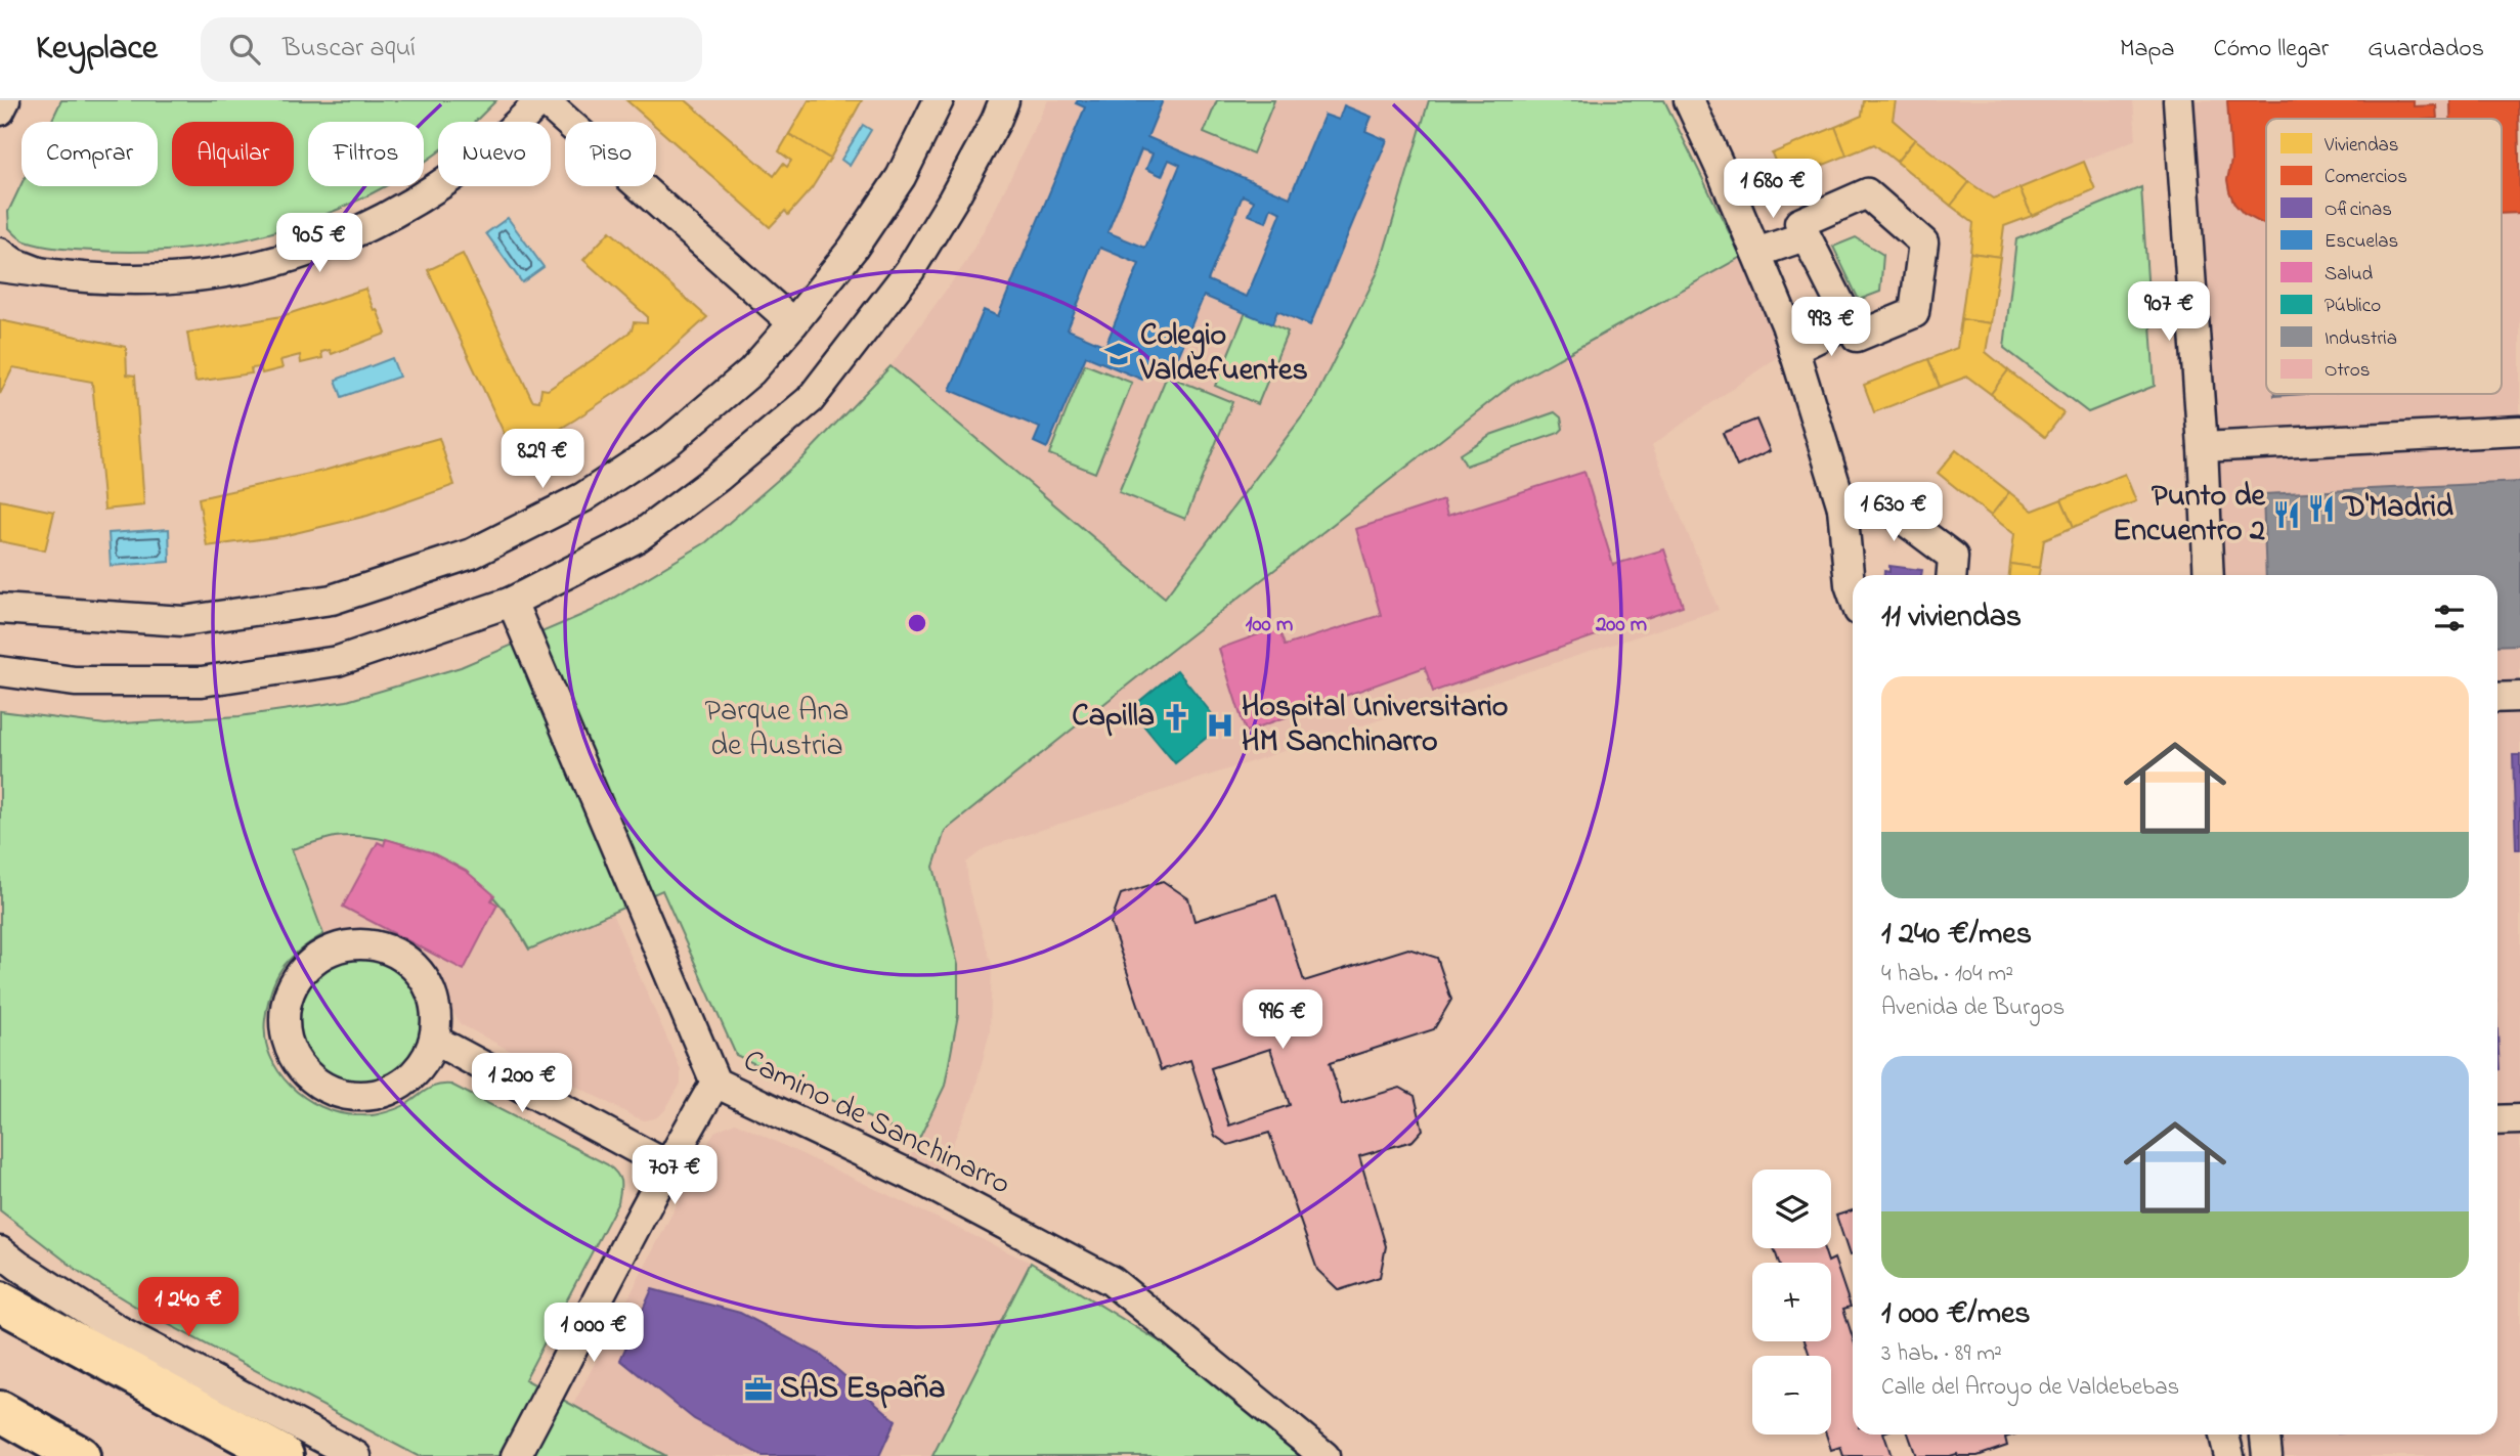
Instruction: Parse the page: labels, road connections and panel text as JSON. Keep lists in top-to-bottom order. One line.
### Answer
{"streets":{"street":["Camino de Sanchinarro"]},"parks":["Parque Ana de Austria"],"places":{"school or university":["Colegio Valdefuentes"],"restaurant":["D'Madrid","Punto de Encuentro 2"],"church":["Capilla"],"hospital":["Hospital Universitario HM Sanchinarro"],"office":["SAS España"]},"legend":["Viviendas","Comercios","Oficinas","Escuelas","Salud","Público","Industria","Otros"],"page":{"header":"Keyplace","search":"Buscar aquí","nav":["Mapa","Cómo llegar","Guardados"],"chip":["Comprar","Alquilar","Filtros","Nuevo","Piso"],"price":["1 680 €","905 €","907 €","993 €","829 €","1 630 €","996 €","1 200 €","707 €","1 240 €","1 000 €"],"heading":"11 viviendas","list":[{"name":"1 240 €/mes","note":"4 hab. · 104 m² · Avenida de Burgos"},{"name":"1 000 €/mes","note":"3 hab. · 89 m² · Calle del Arroyo de Valdebebas"}],"map_buttons":["+","−"]},"rings":["100 m","200 m"]}
